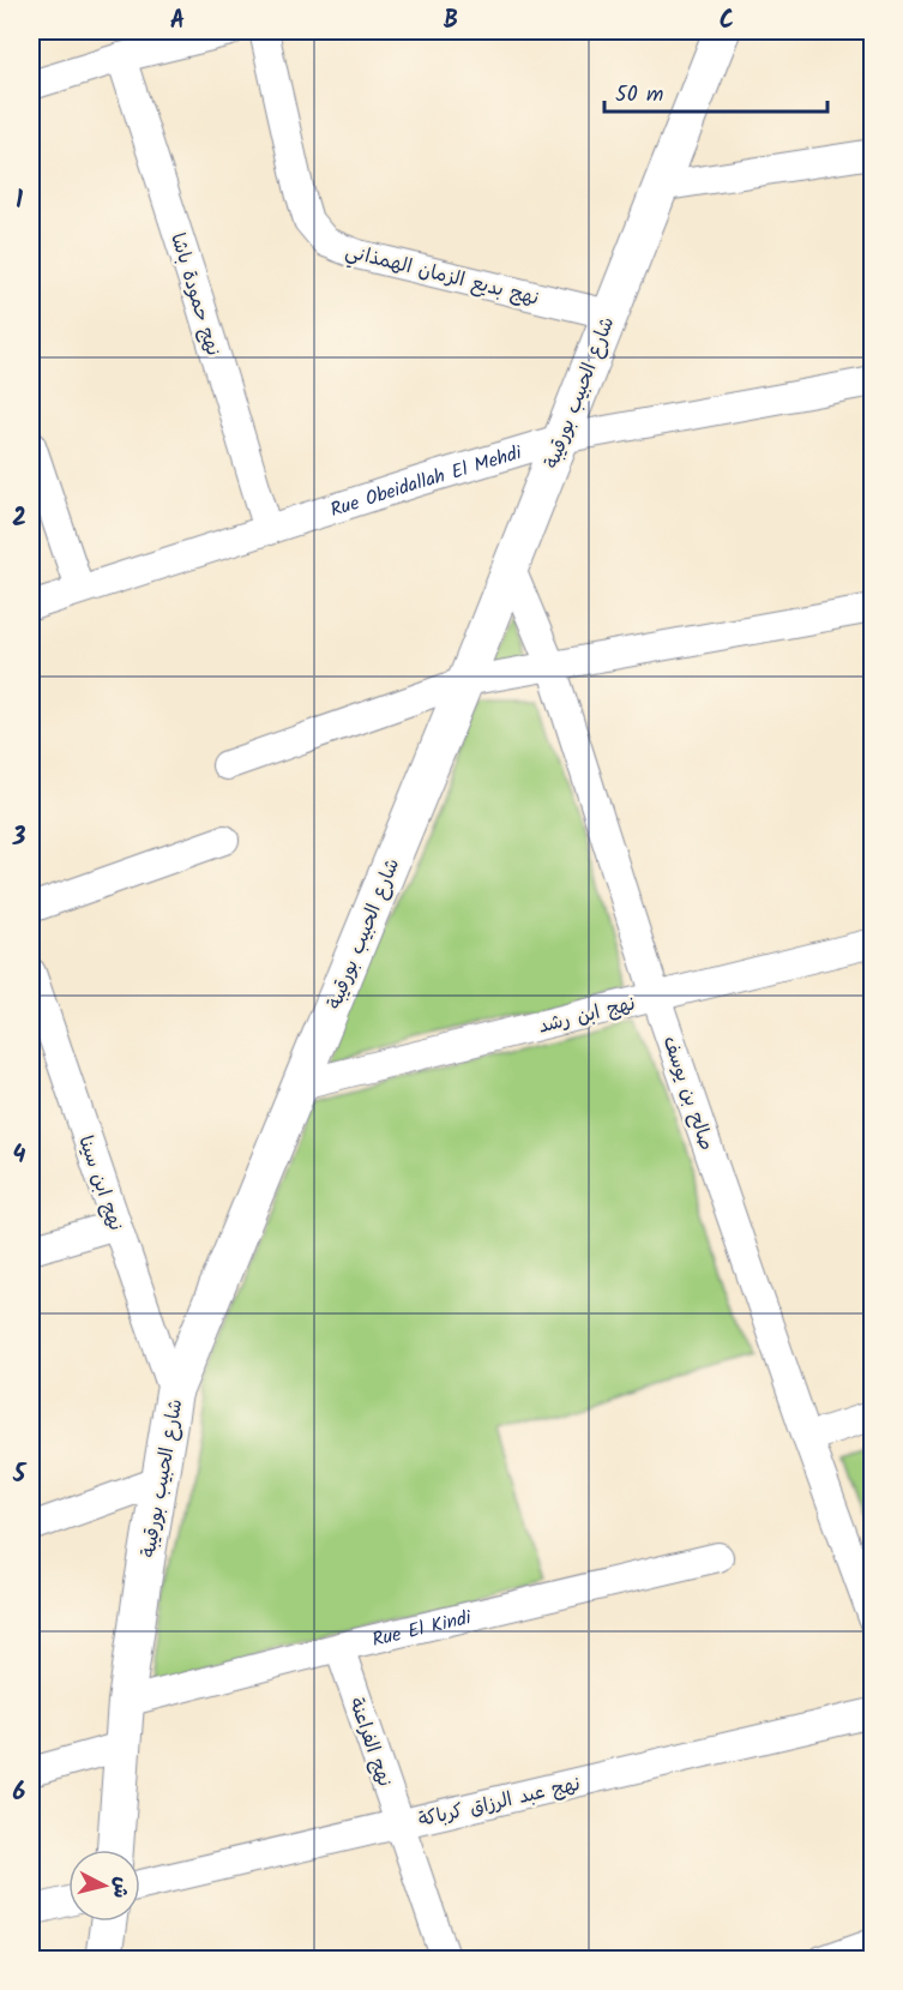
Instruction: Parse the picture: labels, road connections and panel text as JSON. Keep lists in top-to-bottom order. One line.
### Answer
{"streets":{"street":["نهج بديع الزمان الهمذاني","نهج حمودة باشا","شارع الحبيب بورقيبة","Rue Obeidallah El Mehdi","نهج ابن رشد","صالح بن يوسف","نهج ابن سينا","Rue El Kindi","نهج الفراعنة","نهج عبد الرزاق كرباكة"]},"crossings":[["نهج بديع الزمان الهمذاني","شارع الحبيب بورقيبة"],["نهج حمودة باشا","Rue Obeidallah El Mehdi"],["شارع الحبيب بورقيبة","Rue Obeidallah El Mehdi"],["شارع الحبيب بورقيبة","نهج ابن رشد"],["شارع الحبيب بورقيبة","صالح بن يوسف"],["شارع الحبيب بورقيبة","نهج ابن سينا"],["شارع الحبيب بورقيبة","Rue El Kindi"],["نهج ابن رشد","صالح بن يوسف"],["Rue El Kindi","نهج الفراعنة"],["نهج الفراعنة","نهج عبد الرزاق كرباكة"]],"scale_bar":"50 m","north":"right","grid":{"columns":["A","B","C"],"rows":["1","2","3","4","5","6"]}}
